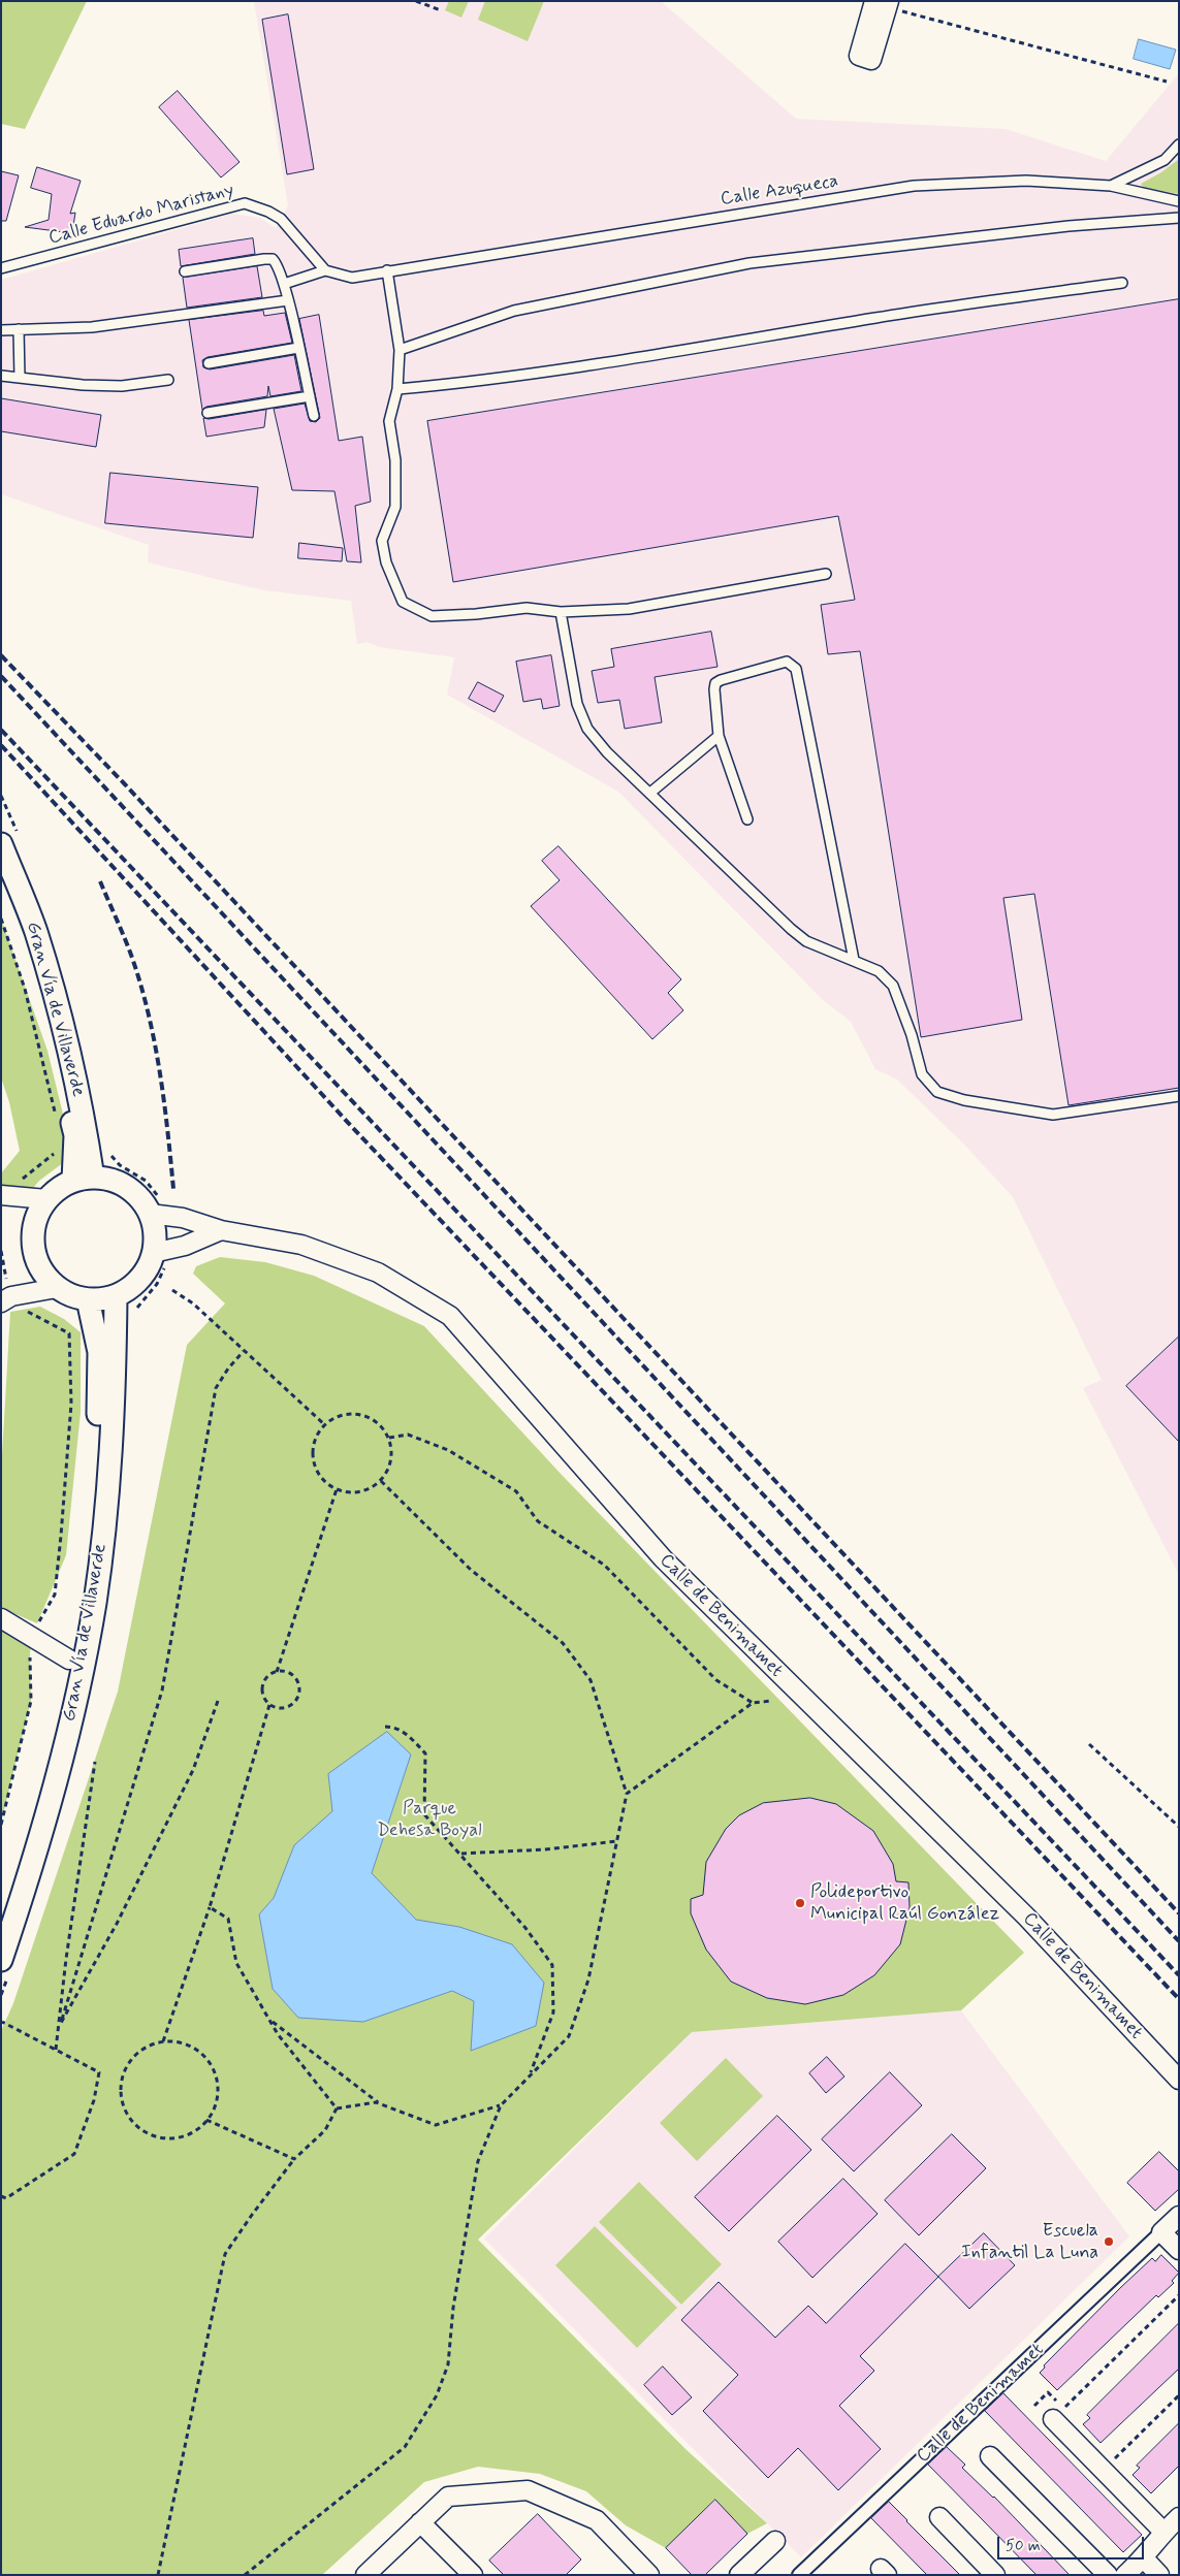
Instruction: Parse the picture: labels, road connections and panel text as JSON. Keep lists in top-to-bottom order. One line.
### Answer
{"streets":{"street":["Gran Vía de Villaverde","Calle de Benimamet"],"lane":["Calle Azuqueca","Calle Eduardo Maristany"]},"crossings":[["Gran Vía de Villaverde","Calle de Benimamet"]],"parks":["Parque Dehesa Boyal"],"places":["Polideportivo Municipal Raúl González","Escuela Infantil La Luna"],"scale_bar":"50 m"}
